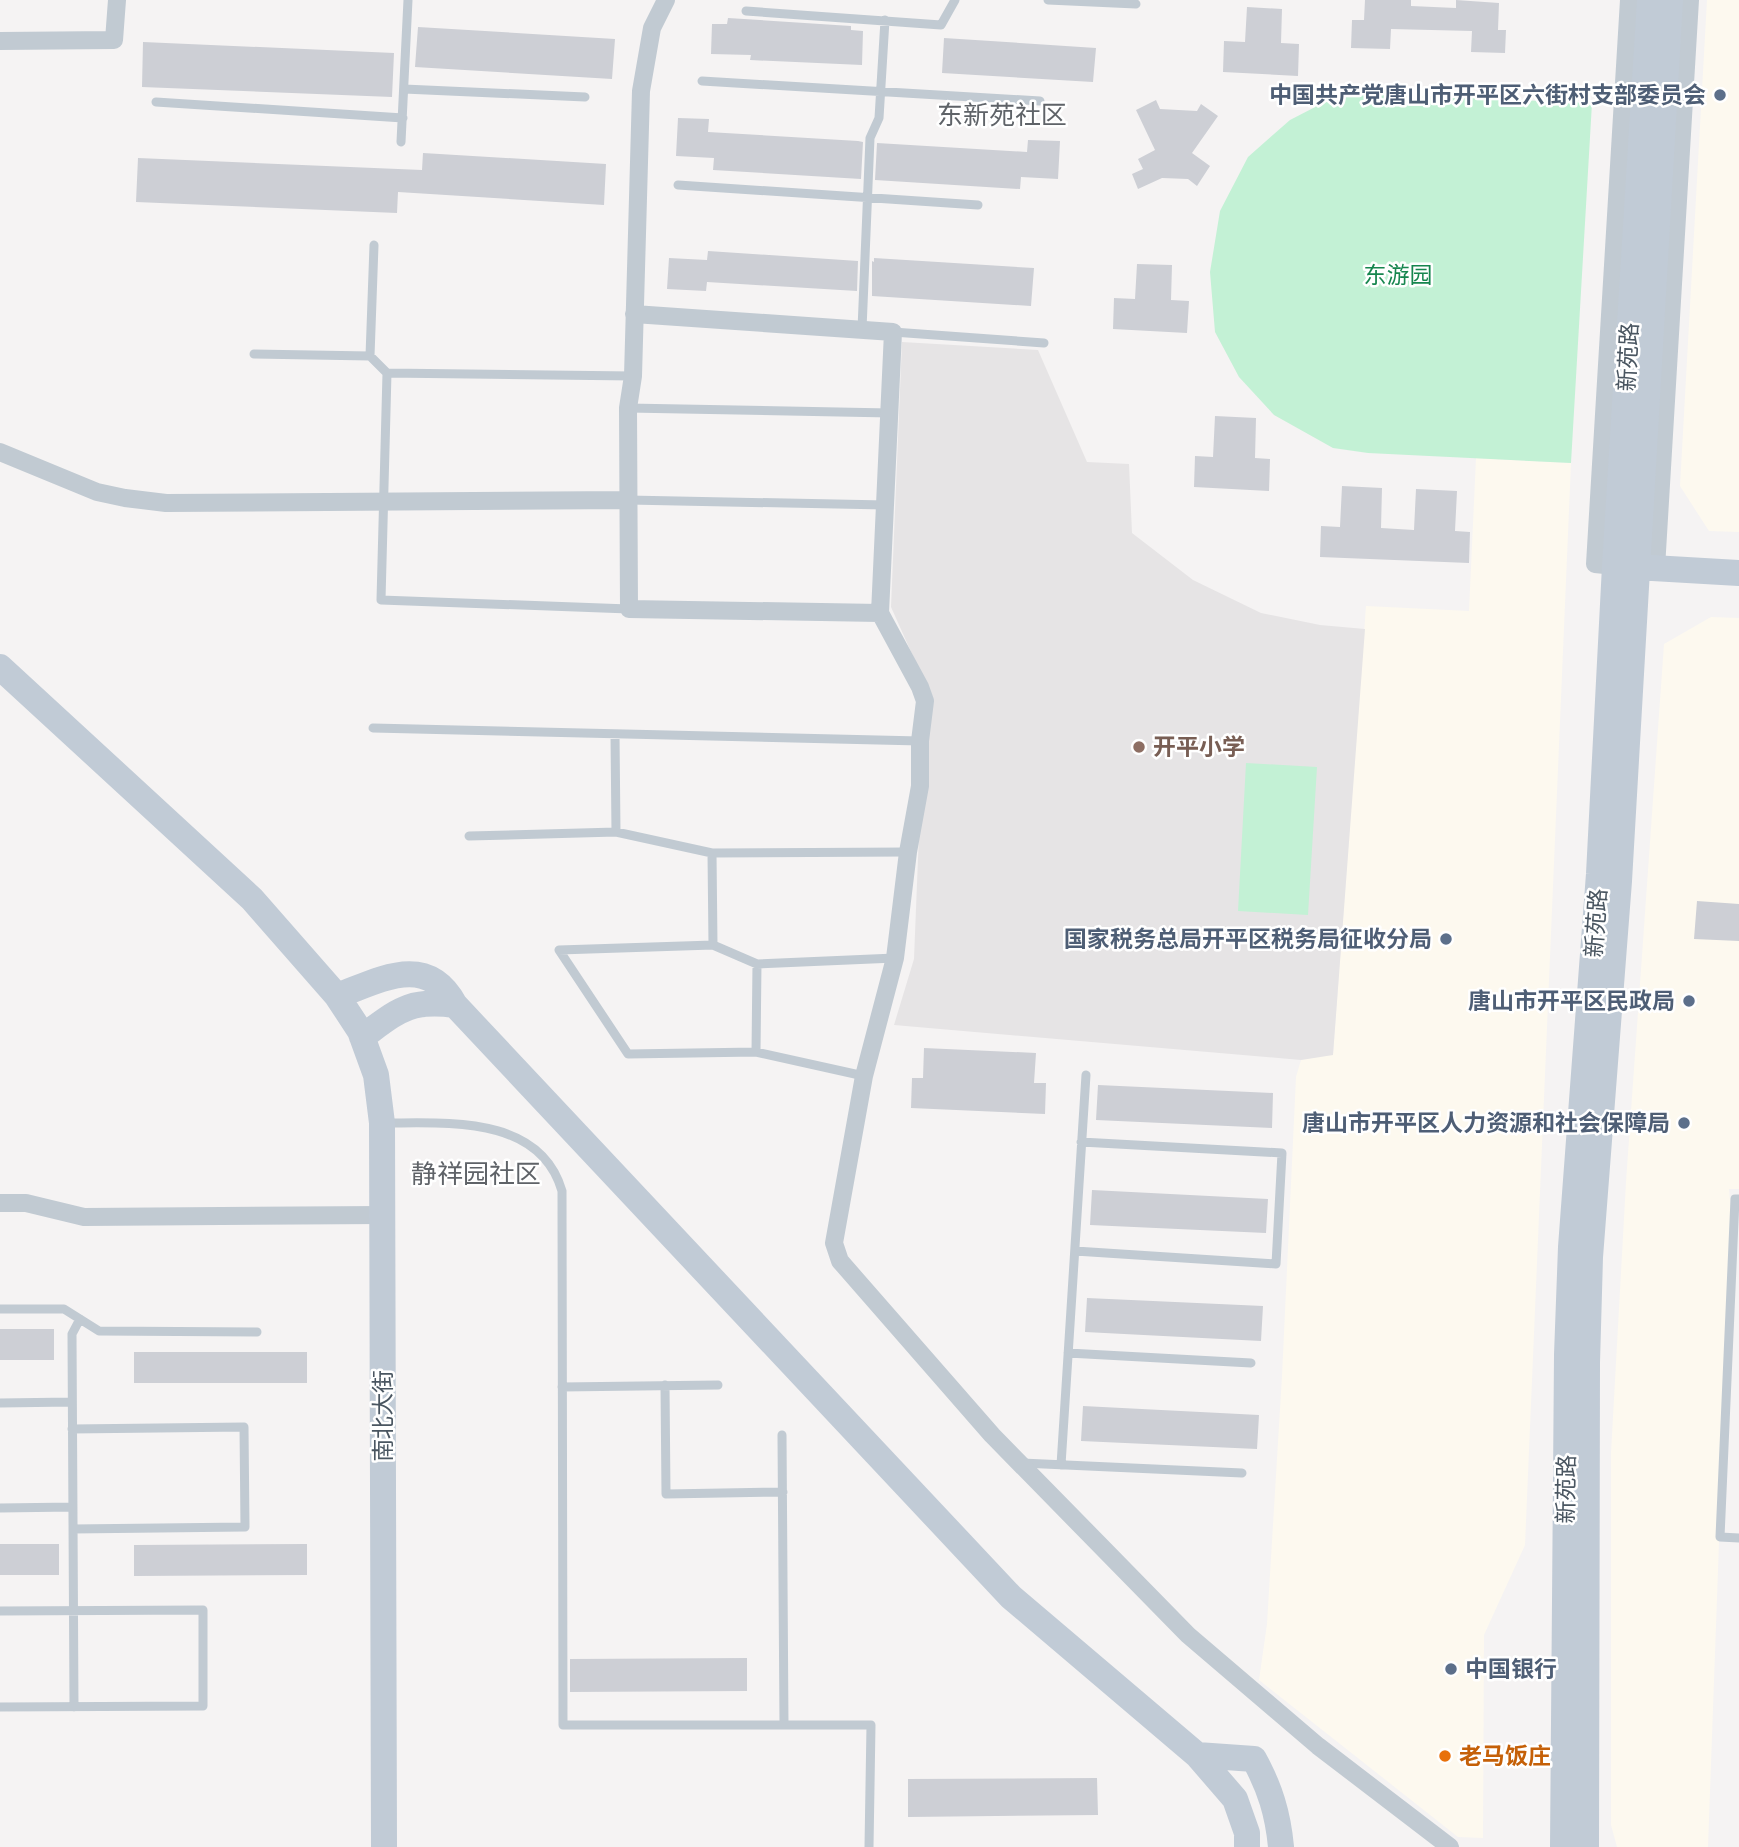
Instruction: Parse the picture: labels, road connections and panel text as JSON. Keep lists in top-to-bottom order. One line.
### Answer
{"streets":{"main road":["新苑路","南北大街"]},"districts":["东新苑社区","静祥园社区"],"parks":["东游园"],"places":["中国共产党唐山市开平区六街村支部委员会","开平小学","国家税务总局开平区税务局征收分局","唐山市开平区民政局","唐山市开平区人力资源和社会保障局","中国银行","老马饭庄"]}
